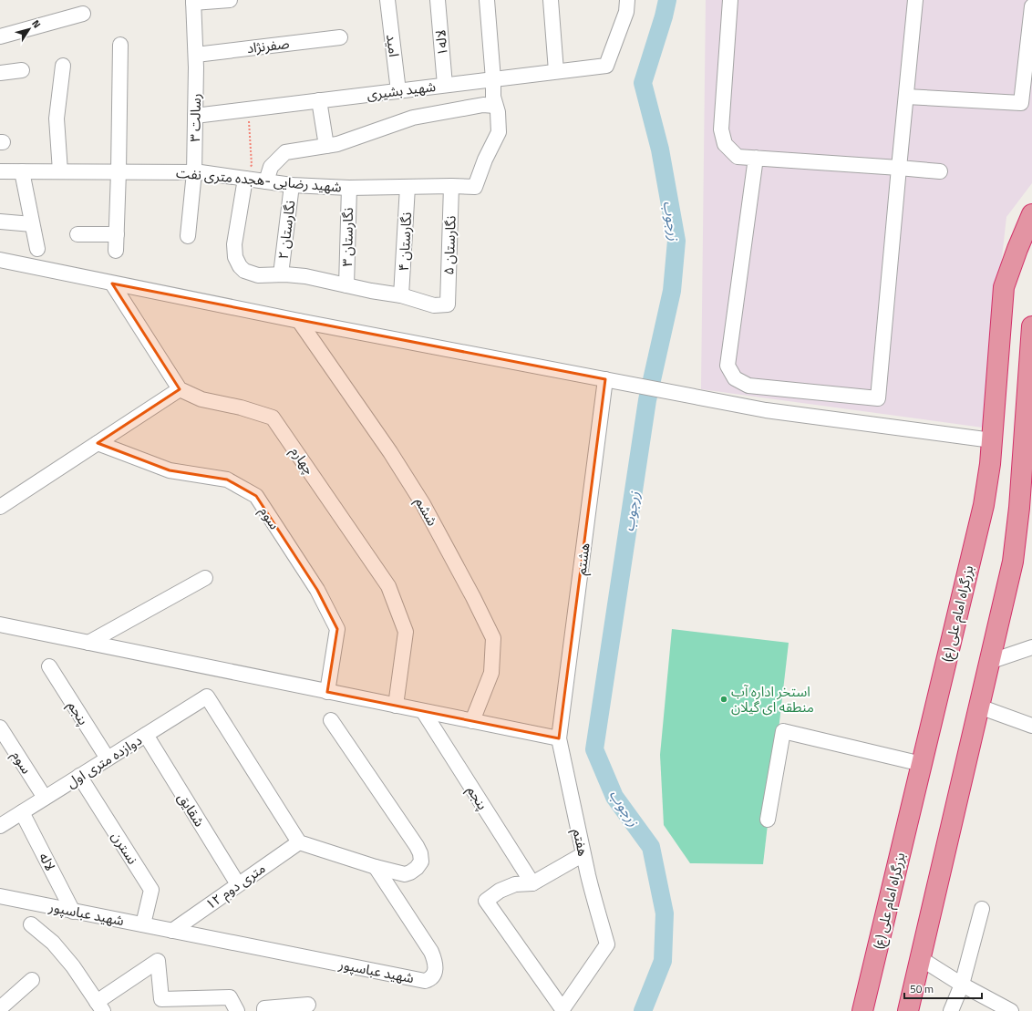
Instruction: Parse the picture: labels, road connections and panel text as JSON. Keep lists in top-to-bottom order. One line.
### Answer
{"streets":{"highway":["بزرگراه امام علی (ع)"],"street":["لاله۱","صفرنژاد","امید","شهید بشیری","رسالت ۳","شهید رضایی -هجده متری نفت","نگارستان ۲","نگارستان ۳","نگارستان ۴","نگارستان ۵","چهارم","ششم","سوم","هشتم","پنجم","دوازده متری اول","شقایق","هفتم","نسترن","لاله","۱۲ متری دوم","شهید عباسپور"]},"crossings":[["لاله۱","شهید بشیری"],["صفرنژاد","رسالت ۳"],["امید","شهید بشیری"],["شهید بشیری","رسالت ۳"],["رسالت ۳","شهید رضایی -هجده متری نفت"],["شهید رضایی -هجده متری نفت","نگارستان ۲"],["شهید رضایی -هجده متری نفت","نگارستان ۳"],["شهید رضایی -هجده متری نفت","نگارستان ۴"],["شهید رضایی -هجده متری نفت","نگارستان ۵"],["نگارستان ۴","نگارستان ۵"],["سوم","دوازده متری اول"],["هشتم","هفتم"],["پنجم","دوازده متری اول"],["پنجم","هفتم"],["دوازده متری اول","شقایق"],["دوازده متری اول","نسترن"],["دوازده متری اول","لاله"],["دوازده متری اول","۱۲ متری دوم"],["شقایق","۱۲ متری دوم"],["نسترن","شهید عباسپور"],["لاله","شهید عباسپور"],["۱۲ متری دوم","شهید عباسپور"]],"water":["زرجوب"],"places":["استخر اداره آب منطقه ای گیلان"],"scale_bar":"50 m","north":"top right"}
